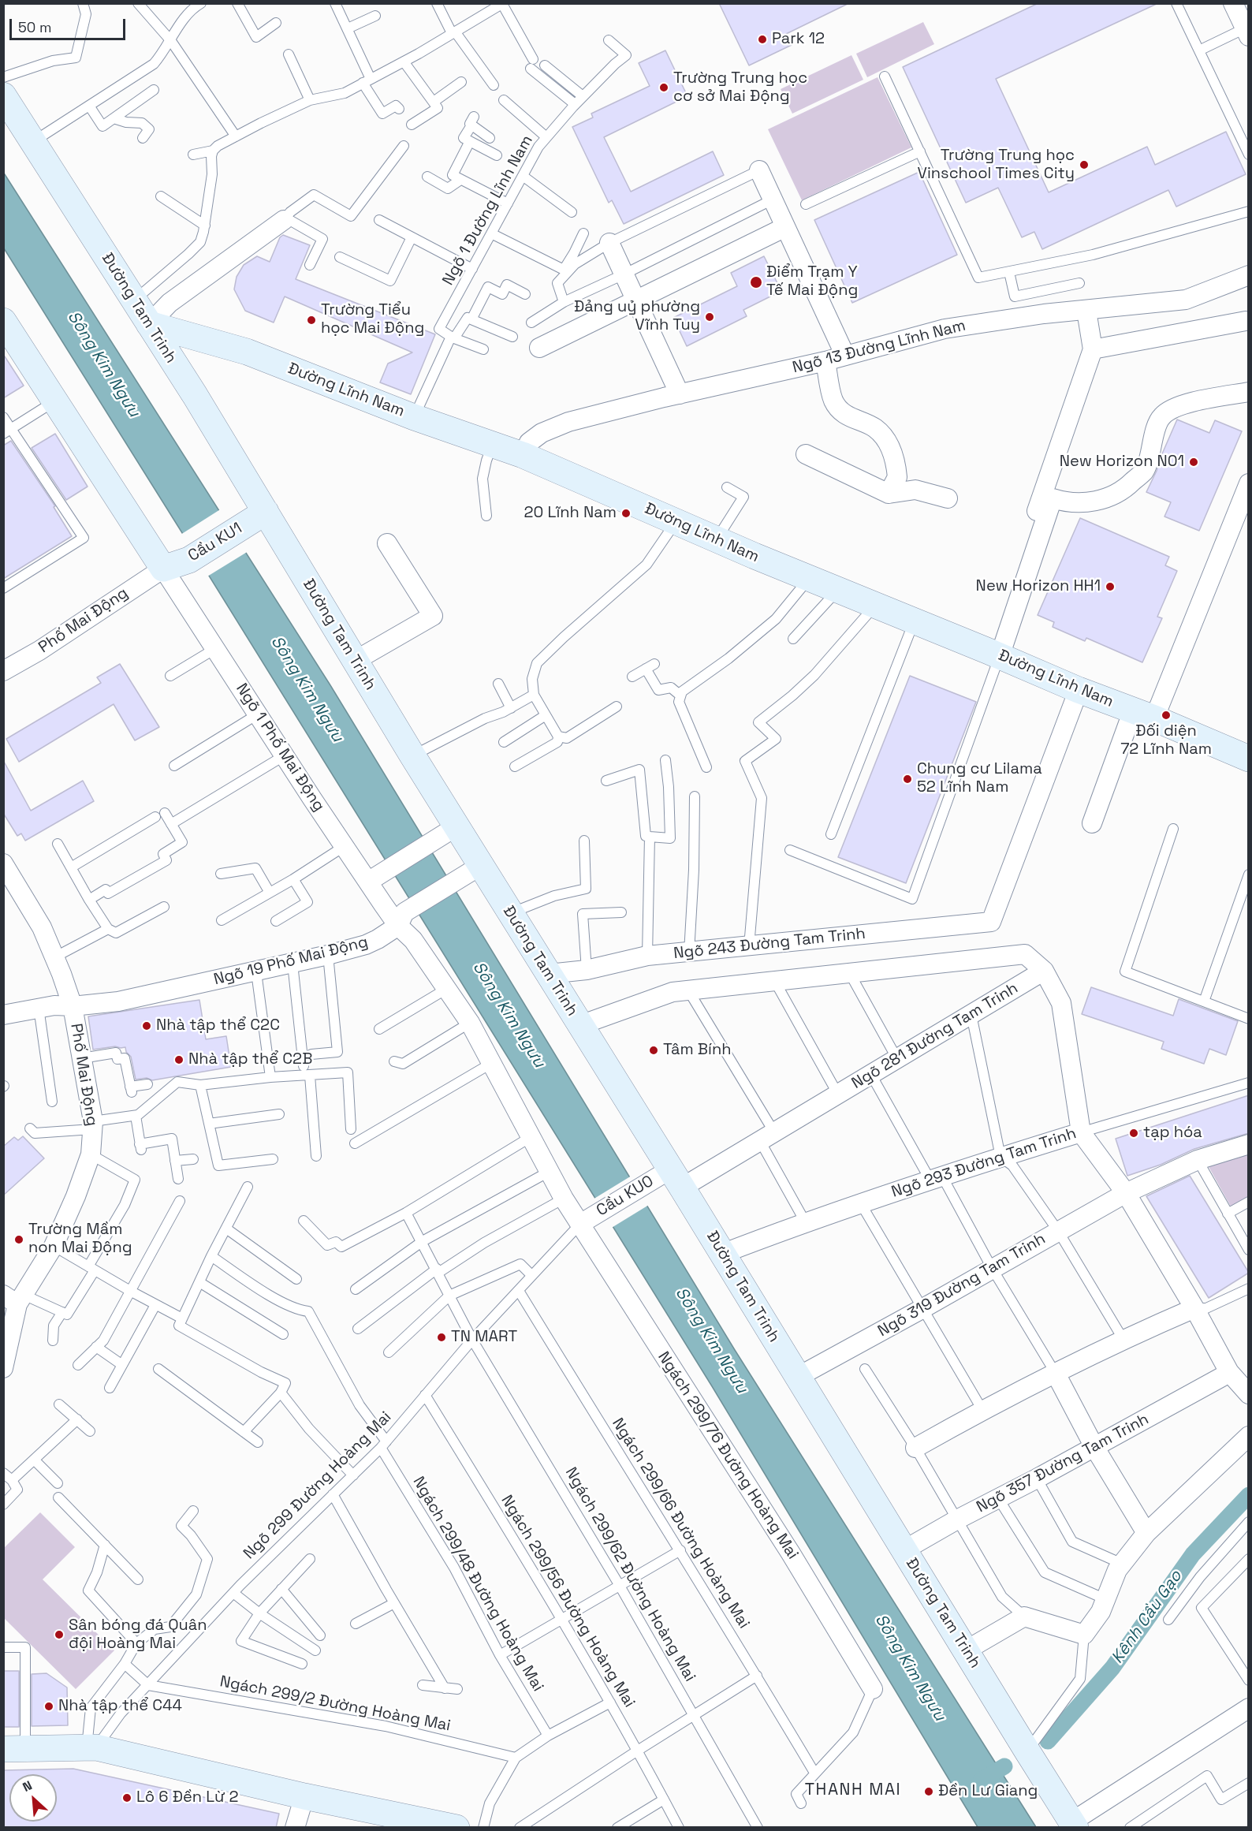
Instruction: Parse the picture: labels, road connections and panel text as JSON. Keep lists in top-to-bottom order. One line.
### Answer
{"streets":{"main road":["Đường Tam Trinh","Đường Lĩnh Nam","Cầu KU1"],"street":["Ngõ 13 Đường Lĩnh Nam","Phố Mai Động","Ngõ 1 Phố Mai Động","Ngõ 243 Đường Tam Trinh","Ngõ 19 Phố Mai Động","Ngõ 281 Đường Tam Trinh","Ngõ 293 Đường Tam Trinh","Cầu KU0","Ngõ 319 Đường Tam Trinh","Ngách 299/76 Đường Hoàng Mai","Ngõ 357 Đường Tam Trinh"],"lane":["Ngõ 1 Đường Lĩnh Nam","Ngõ 299 Đường Hoàng Mai","Ngách 299/66 Đường Hoàng Mai","Ngách 299/62 Đường Hoàng Mai","Ngách 299/48 Đường Hoàng Mai","Ngách 299/56 Đường Hoàng Mai","Ngách 299/2 Đường Hoàng Mai"]},"crossings":[["Đường Tam Trinh","Đường Lĩnh Nam"],["Đường Tam Trinh","Cầu KU1"],["Đường Tam Trinh","Ngõ 243 Đường Tam Trinh"],["Đường Tam Trinh","Ngõ 281 Đường Tam Trinh"],["Đường Tam Trinh","Ngõ 293 Đường Tam Trinh"],["Đường Tam Trinh","Cầu KU0"],["Đường Tam Trinh","Ngõ 319 Đường Tam Trinh"],["Đường Tam Trinh","Ngõ 357 Đường Tam Trinh"],["Ngõ 13 Đường Lĩnh Nam","Đường Lĩnh Nam"],["Đường Lĩnh Nam","Ngõ 243 Đường Tam Trinh"],["Cầu KU1","Phố Mai Động"],["Cầu KU1","Ngõ 1 Phố Mai Động"],["Phố Mai Động","Ngõ 1 Phố Mai Động"],["Phố Mai Động","Ngõ 19 Phố Mai Động"],["Ngõ 1 Phố Mai Động","Ngõ 19 Phố Mai Động"],["Ngõ 281 Đường Tam Trinh","Cầu KU0"],["Cầu KU0","Ngách 299/76 Đường Hoàng Mai"],["Cầu KU0","Ngõ 299 Đường Hoàng Mai"],["Ngách 299/76 Đường Hoàng Mai","Ngõ 299 Đường Hoàng Mai"],["Ngõ 299 Đường Hoàng Mai","Ngách 299/66 Đường Hoàng Mai"],["Ngõ 299 Đường Hoàng Mai","Ngách 299/62 Đường Hoàng Mai"],["Ngõ 299 Đường Hoàng Mai","Ngách 299/48 Đường Hoàng Mai"],["Ngõ 299 Đường Hoàng Mai","Ngách 299/56 Đường Hoàng Mai"],["Ngõ 299 Đường Hoàng Mai","Ngách 299/2 Đường Hoàng Mai"]],"districts":["THANH MAI"],"water":["Sông Kim Ngưu","Kênh Cầu Gạo"],"places":["Park 12","Trường Trung học cơ sở Mai Động","Trường Trung học Vinschool Times City","Điểm Trạm Y Tế Mai Động","Đảng uỷ phường Vĩnh Tuy","Trường Tiểu học Mai Động","New Horizon N01","20 Lĩnh Nam","New Horizon HH1","Đối diện 72 Lĩnh Nam","Chung cư Lilama 52 Lĩnh Nam","Nhà tập thể C2C","Tâm Bính","Nhà tập thể C2B","tạp hóa","Trường Mầm non Mai Động","TN MART","Sân bóng đá Quân đội Hoàng Mai","Nhà tập thể C44","Đền Lư Giang","Lô 6 Đền Lừ 2"],"scale_bar":"50 m","north":"top left"}
